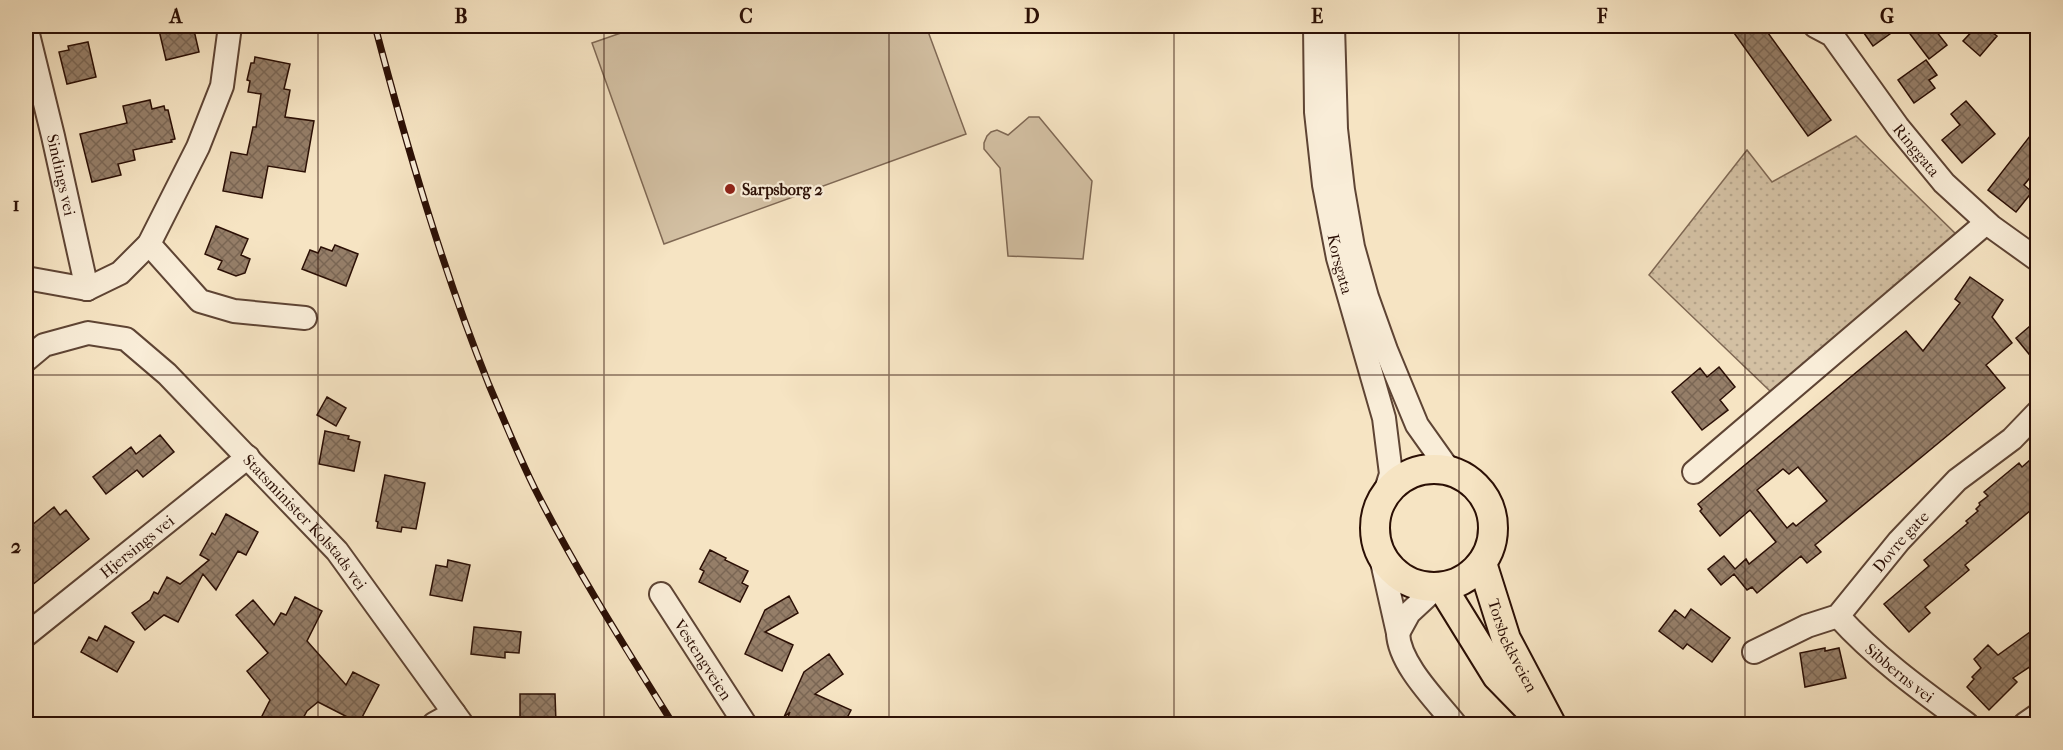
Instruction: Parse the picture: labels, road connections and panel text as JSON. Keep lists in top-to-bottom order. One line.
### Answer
{"streets":{"main road":["Torsbekkveien"],"street":["Ringgata","Sindings vei","Korsgata","Statsminister Kolstads vei","Dovre gate","Hjersings vei","Vestengveien","Sibberns vei"]},"crossings":[["Korsgata","Torsbekkveien"],["Statsminister Kolstads vei","Hjersings vei"],["Dovre gate","Sibberns vei"]],"places":["Sarpsborg 2"],"grid":{"columns":["A","B","C","D","E","F","G"],"rows":["1","2"]}}
